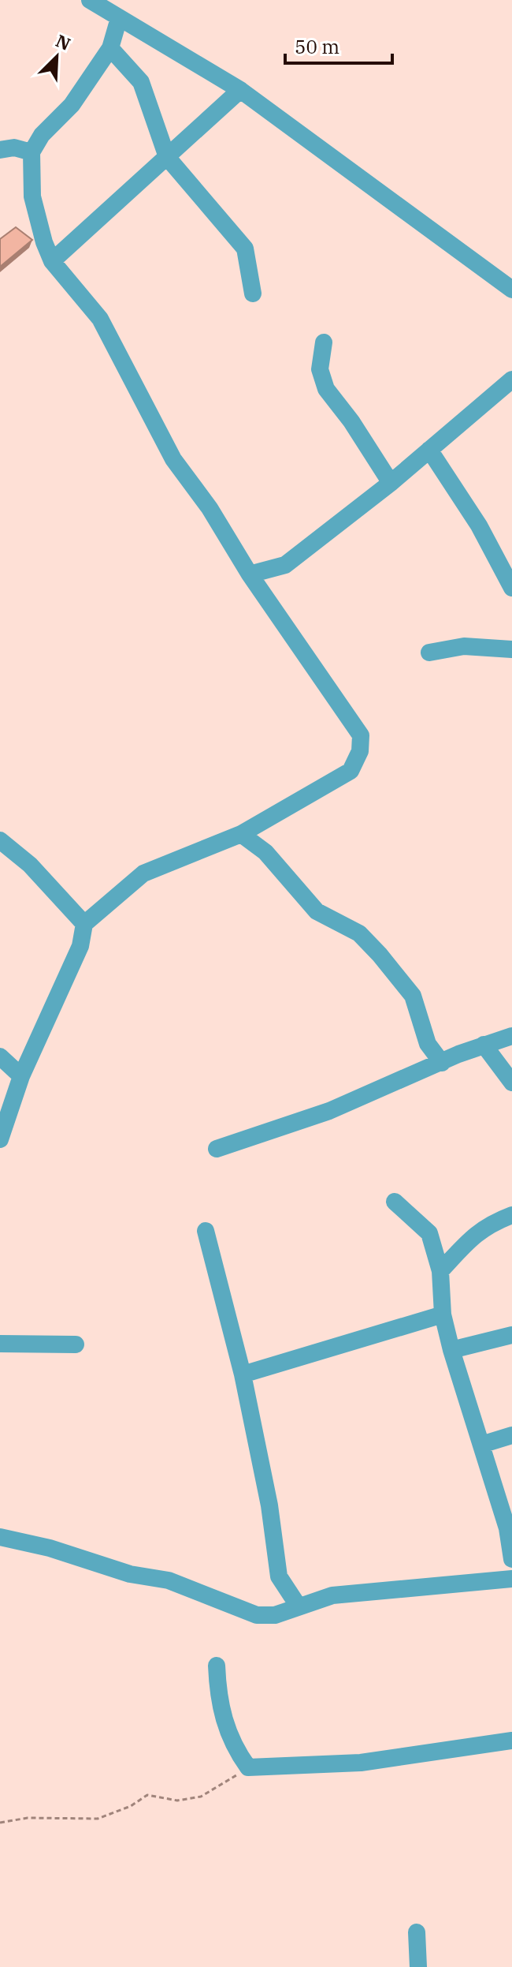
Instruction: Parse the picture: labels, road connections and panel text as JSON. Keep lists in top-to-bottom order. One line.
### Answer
{"scale_bar":"50 m","north":"top right"}
